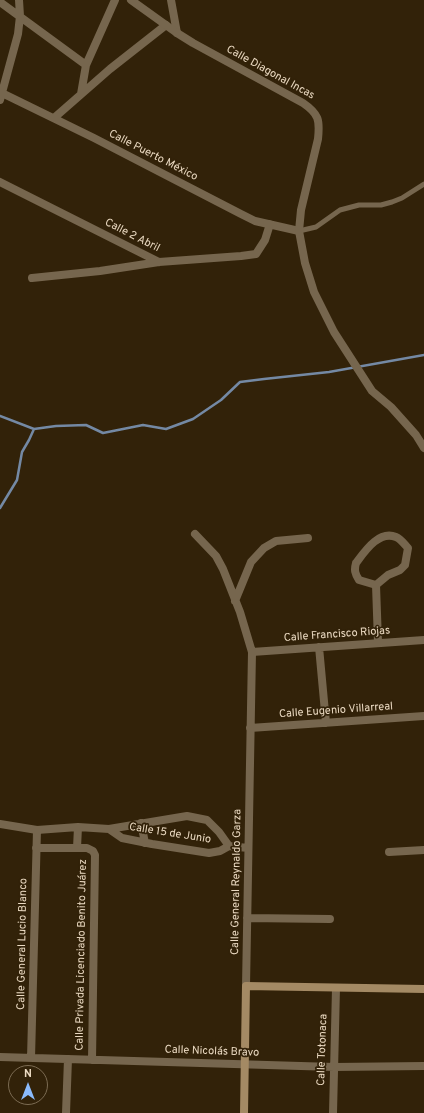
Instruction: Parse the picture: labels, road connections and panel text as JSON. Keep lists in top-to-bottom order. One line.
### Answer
{"streets":{"main road":["Calle General Reynaldo Garza"],"street":["Calle Diagonal Incas","Calle Puerto México","Calle 2 Abril","Calle Francisco Riojas","Calle Eugenio Villarreal","Calle 15 de Junio","Calle General Lucio Blanco","Calle Privada Licenciado Benito Juárez","Calle Totonaca","Calle Nicolás Bravo"]},"crossings":[["Calle Diagonal Incas","Calle Puerto México"],["Calle Puerto México","Calle 2 Abril"],["Calle Francisco Riojas","Calle General Reynaldo Garza"],["Calle Eugenio Villarreal","Calle General Reynaldo Garza"],["Calle 15 de Junio","Calle General Reynaldo Garza"],["Calle 15 de Junio","Calle General Lucio Blanco"],["Calle General Reynaldo Garza","Calle Nicolás Bravo"],["Calle General Lucio Blanco","Calle Nicolás Bravo"],["Calle Privada Licenciado Benito Juárez","Calle Nicolás Bravo"],["Calle Totonaca","Calle Nicolás Bravo"]],"north":"top"}
